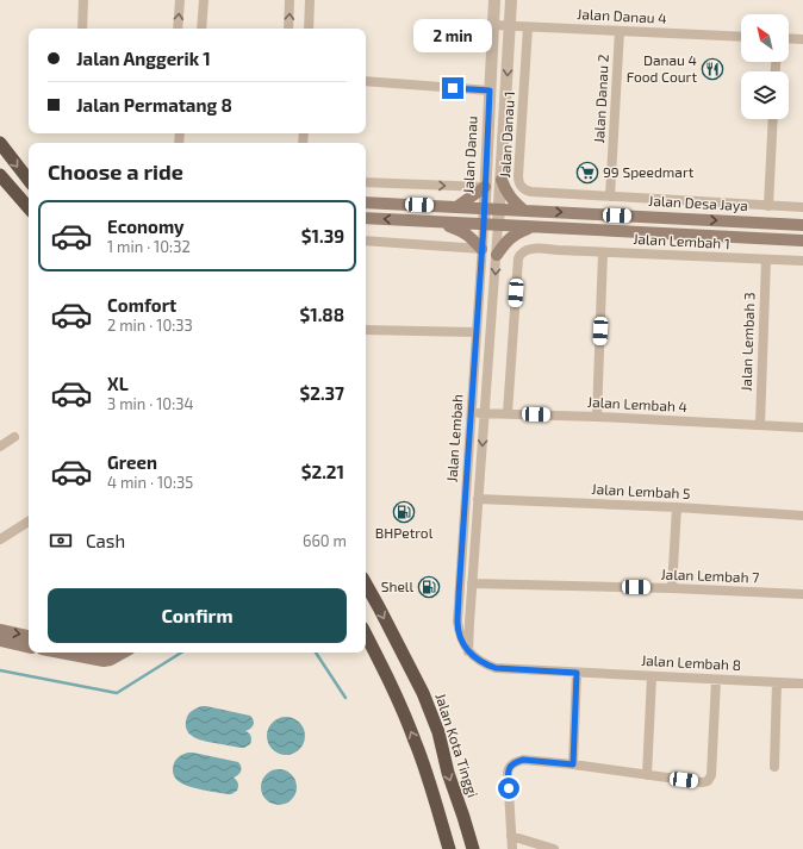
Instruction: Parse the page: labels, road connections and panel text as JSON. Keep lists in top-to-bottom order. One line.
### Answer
{"streets":{"highway":["Jalan Kota Tinggi"],"main road":["Jalan Desa Jaya"],"street":["Jalan Danau 4","Jalan Danau 2","Jalan Danau 1","Jalan Danau","Jalan Lembah 1","Jalan Lembah 3","Jalan Lembah 4","Jalan Lembah","Jalan Lembah 5","Jalan Lembah 7","Jalan Lembah 8"]},"crossings":[["Jalan Danau 4","Jalan Danau 2"],["Jalan Danau 4","Jalan Danau 1"],["Jalan Danau 4","Jalan Danau"],["Jalan Danau 2","Jalan Danau 1"],["Jalan Danau","Jalan Desa Jaya"],["Jalan Danau","Jalan Lembah"],["Jalan Lembah 1","Jalan Lembah 3"],["Jalan Lembah 1","Jalan Lembah 4"],["Jalan Lembah 3","Jalan Lembah 4"],["Jalan Lembah 4","Jalan Lembah"],["Jalan Lembah","Jalan Lembah 5"],["Jalan Lembah","Jalan Lembah 7"]],"places":{"restaurant":["Danau 4 Food Court"],"supermarket":["99 Speedmart"],"fuel station":["BHPetrol","Shell"]},"north":"top left","page":{"bubble":"2 min","banner":["Jalan Anggerik 1","Jalan Permatang 8"],"heading":"Choose a ride","list":[{"name":"Economy","note":"1 min · 10:32","value":"$1.39"},{"name":"Comfort","note":"2 min · 10:33","value":"$1.88"},{"name":"XL","note":"3 min · 10:34","value":"$2.37"},{"name":"Green","note":"4 min · 10:35","value":"$2.21"}],"pay":["Cash","660 m"],"buttons":"Confirm"}}
